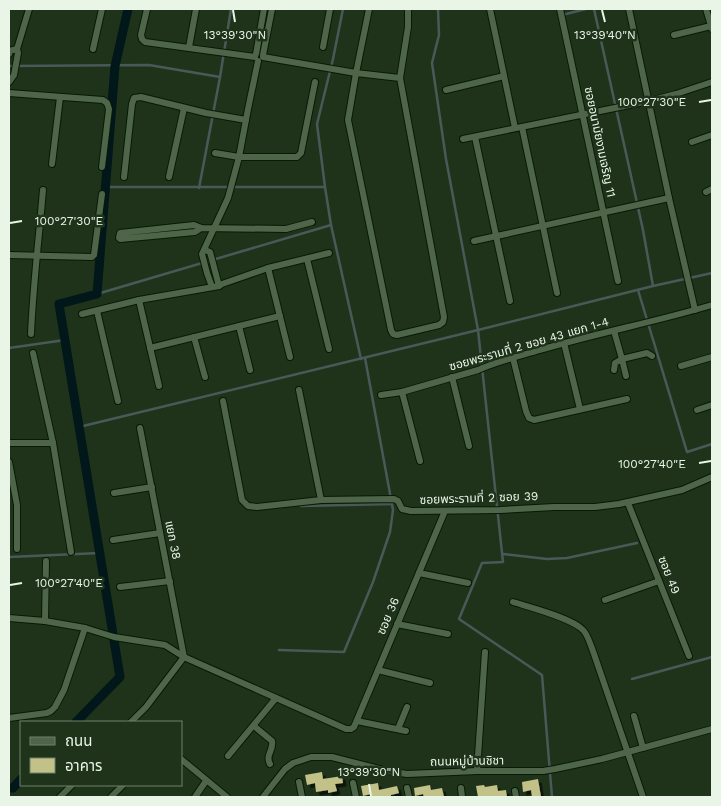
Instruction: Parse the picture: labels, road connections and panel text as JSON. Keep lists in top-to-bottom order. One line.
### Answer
{"streets":{"street":["ซอยอนามัยงามเจริญ 11","ซอยพระรามที่ 2 ซอย 43 แยก 1-4","ซอยพระรามที่ 2 ซอย 39","แยก 38","ซอย 49","ซอย 36","ถนนหมู่บ้านชิชา"]},"crossings":[["ซอยพระรามที่ 2 ซอย 39","ซอย 49"],["ซอยพระรามที่ 2 ซอย 39","ซอย 36"]],"legend":["ถนน","อาคาร"],"coordinates":["13°39'40\"N","13°39'30\"N","100°27'30\"E","100°27'40\"E"]}
